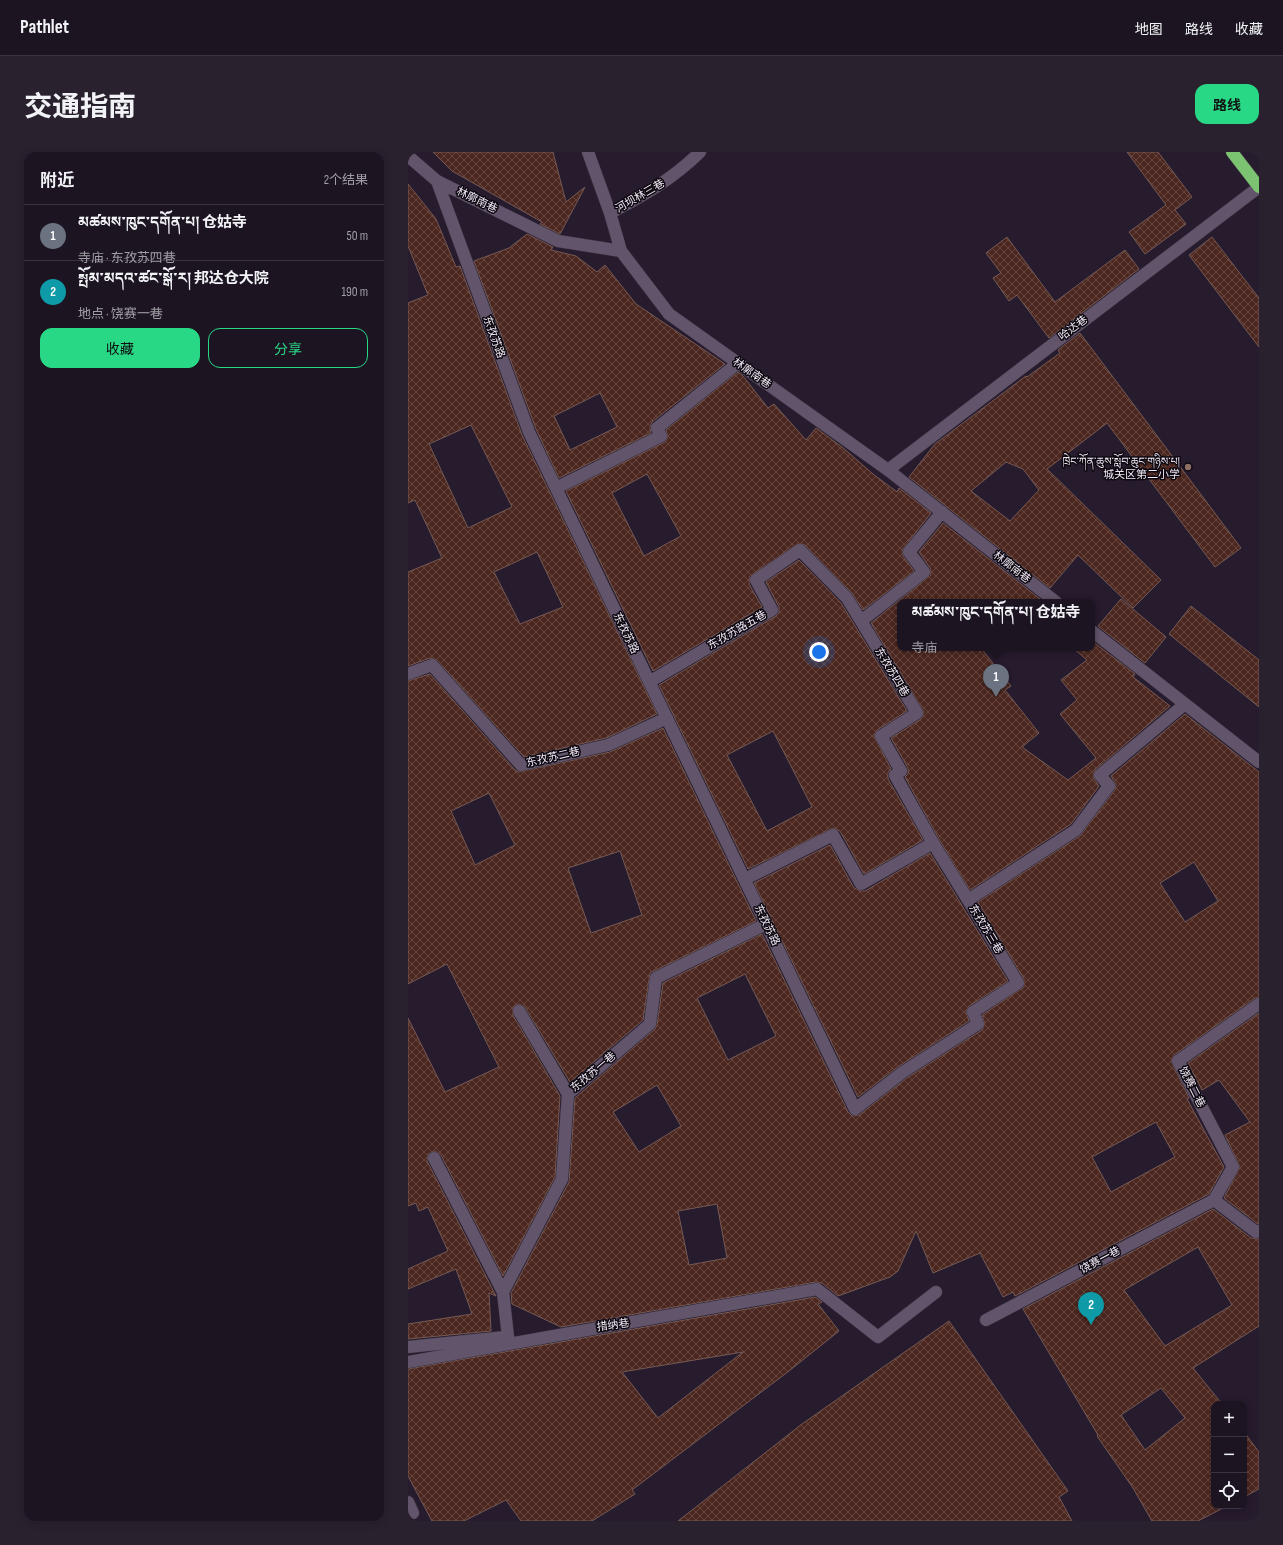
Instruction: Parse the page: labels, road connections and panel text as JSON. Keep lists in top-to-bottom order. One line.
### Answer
{"streets":{"street":["河坝林三巷","林廓南巷","哈达巷","东孜苏路","东孜苏路五巷","东孜苏四巷","东孜苏二巷","东孜苏三巷","东孜苏一巷","饶赛二巷","饶赛一巷","措纳巷"]},"crossings":[["河坝林三巷","林廓南巷"],["林廓南巷","哈达巷"],["林廓南巷","东孜苏路"],["东孜苏路","东孜苏路五巷"],["东孜苏路","东孜苏二巷"],["东孜苏路","东孜苏三巷"],["东孜苏路","东孜苏一巷"],["东孜苏路五巷","东孜苏四巷"],["东孜苏四巷","东孜苏三巷"],["饶赛二巷","饶赛一巷"]],"places":["ཁྲེང་ཀོན་ཆུས་སློབ་ཆུང་གཉིས་པ། 城关区第二小学"],"page":{"header":"Pathlet","nav":["地图","路线","收藏"],"title":"交通指南","buttons":["路线",["收藏","分享"]],"heading":["附近","2个结果"],"list":[{"mark":"1","name":"མཚམས་ཁུང་དགོན་པ། 仓姑寺","note":"寺庙 · 东孜苏四巷","value":"50 m"},{"mark":"2","name":"སྤོམ་མདའ་ཚང་སྒོ་ར། 邦达仓大院","note":"地点 · 饶赛一巷","value":"190 m"}],"popup":["མཚམས་ཁུང་དགོན་པ། 仓姑寺","寺庙"],"pins":["1","2"],"map_buttons":["+","−"]}}
